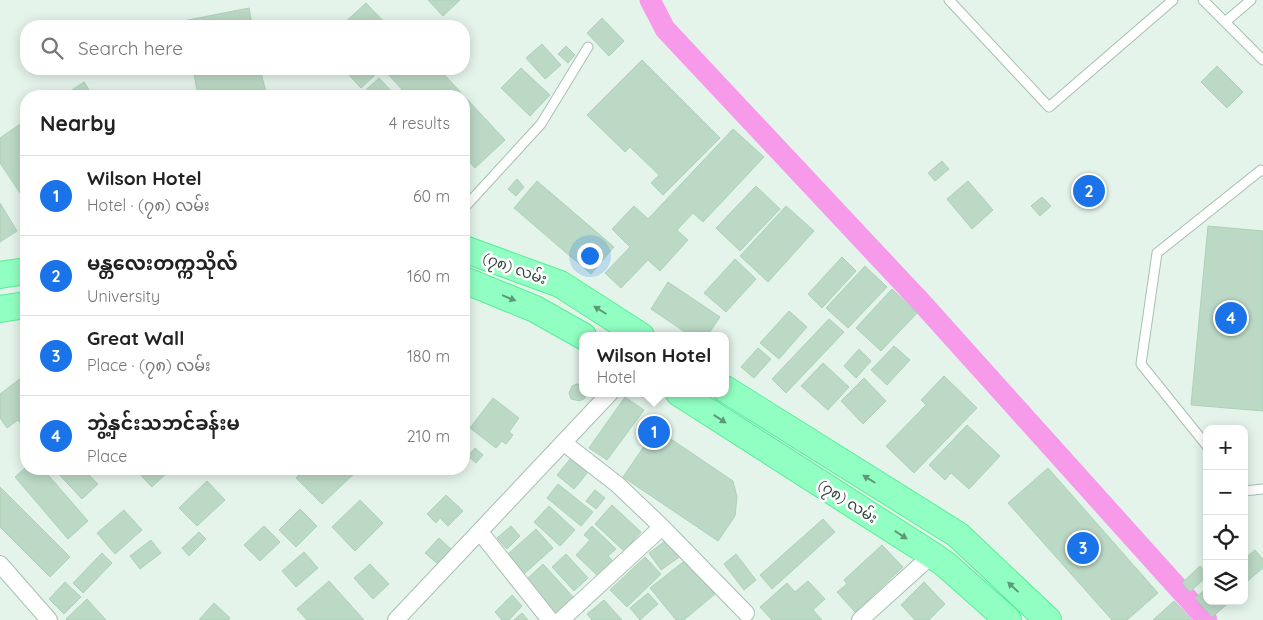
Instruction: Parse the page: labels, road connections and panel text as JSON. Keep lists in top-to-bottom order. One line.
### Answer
{"streets":{"main road":["(၇၈) လမ်း"]},"page":{"search":"Search here","heading":["Nearby","4 results"],"list":[{"mark":"1","name":"Wilson Hotel","note":"Hotel · (၇၈) လမ်း","value":"60 m"},{"mark":"2","name":"မန္တလေးတက္ကသိုလ်","note":"University","value":"160 m"},{"mark":"3","name":"Great Wall","note":"Place · (၇၈) လမ်း","value":"180 m"},{"mark":"4","name":"ဘွဲ့နှင်းသဘင်ခန်းမ","note":"Place","value":"210 m"}],"pins":["2","4","1","3"],"popup":["Wilson Hotel","Hotel"],"map_buttons":["+","−"]}}
